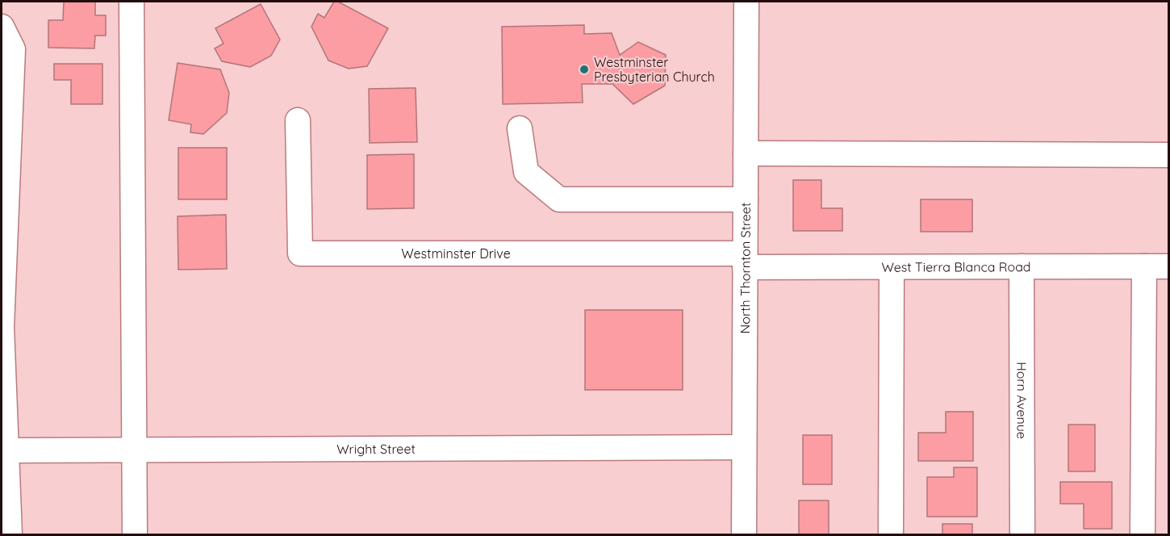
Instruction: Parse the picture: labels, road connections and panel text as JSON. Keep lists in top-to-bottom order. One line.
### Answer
{"streets":{"street":["Westminster Drive","West Tierra Blanca Road","North Thornton Street","Horn Avenue","Wright Street"]},"crossings":[["Westminster Drive","West Tierra Blanca Road"],["Westminster Drive","North Thornton Street"],["West Tierra Blanca Road","North Thornton Street"],["West Tierra Blanca Road","Horn Avenue"],["North Thornton Street","Wright Street"]],"places":["Westminster Presbyterian Church"]}
